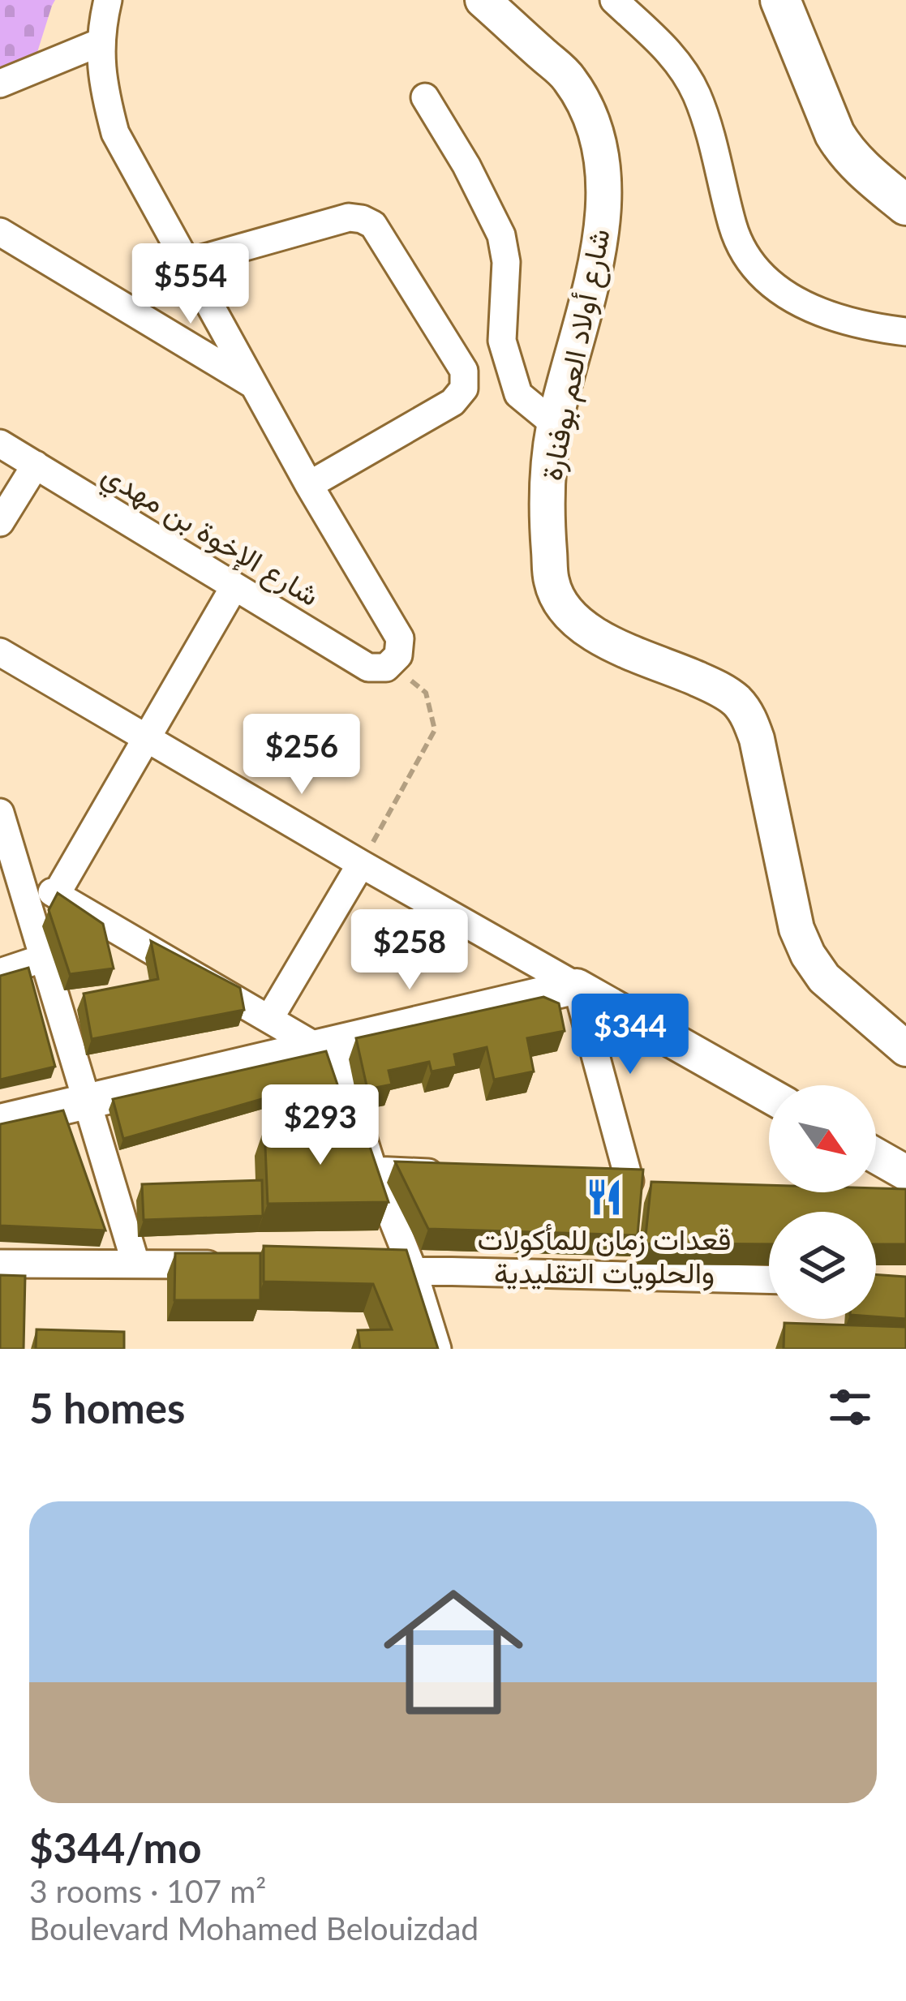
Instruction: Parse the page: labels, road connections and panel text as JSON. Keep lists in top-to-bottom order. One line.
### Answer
{"streets":{"street":["شارع أولاد العم بوفنارة","شارع الإخوة بن مهدي"]},"places":{"restaurant":["قعدات زمان للمأكولات والحلويات التقليدية"]},"north":"bottom right","page":{"price":["$554","$256","$258","$344","$293"],"heading":"5 homes","list":[{"name":"$344/mo","note":"3 rooms · 107 m² · Boulevard Mohamed Belouizdad"}]}}
